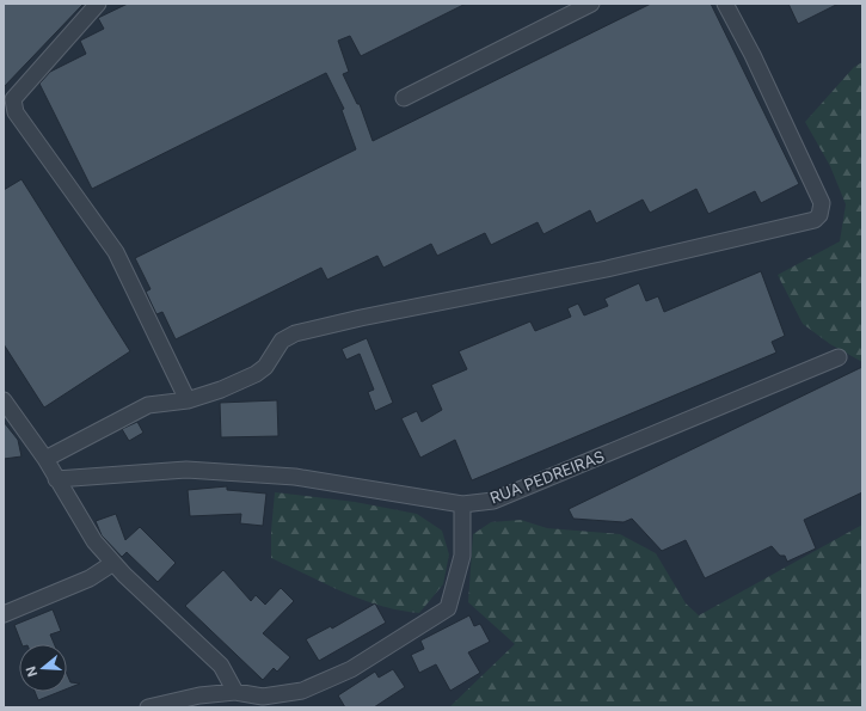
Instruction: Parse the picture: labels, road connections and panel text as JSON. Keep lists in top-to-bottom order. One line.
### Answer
{"streets":{"street":["RUA PEDREIRAS"]},"north":"left"}
